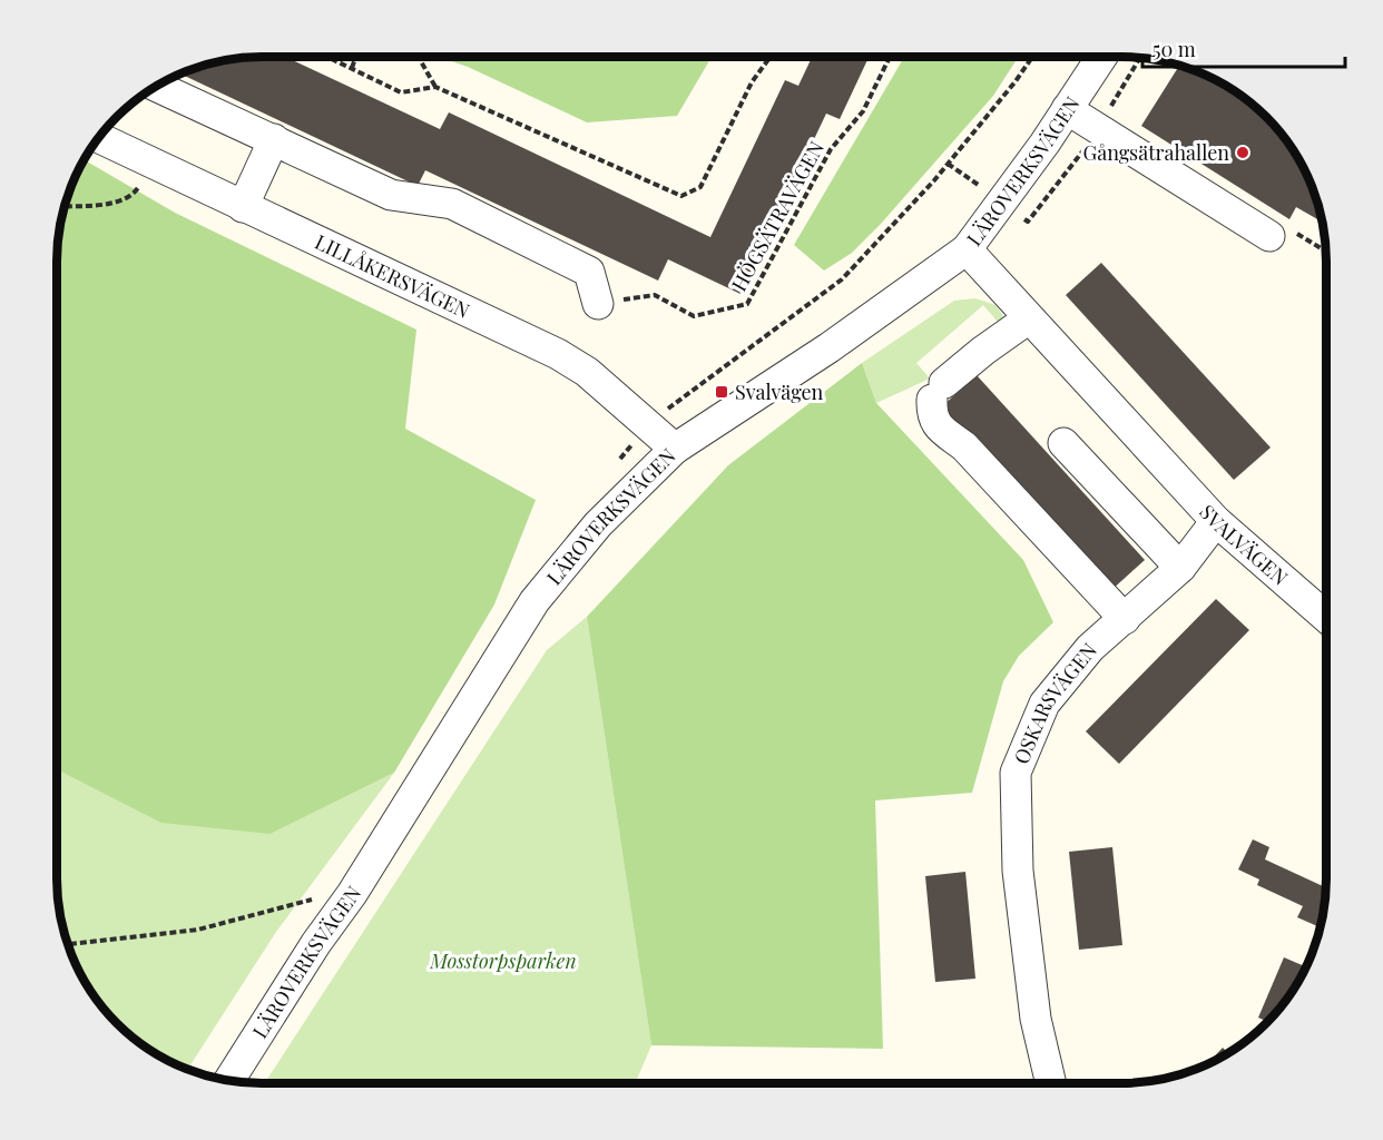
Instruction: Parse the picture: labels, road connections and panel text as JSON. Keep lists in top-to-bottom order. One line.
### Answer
{"streets":{"street":["LÄROVERKSVÄGEN","LILLÅKERSVÄGEN","SVALVÄGEN","OSKARSVÄGEN"],"path":["HÖGSÄTRAVÄGEN"]},"crossings":[["LÄROVERKSVÄGEN","LILLÅKERSVÄGEN"],["LÄROVERKSVÄGEN","SVALVÄGEN"],["SVALVÄGEN","OSKARSVÄGEN"]],"parks":["Mosstorpsparken"],"places":{"other":["Gångsätrahallen"],"transit":["Svalvägen"]},"scale_bar":"50 m"}
